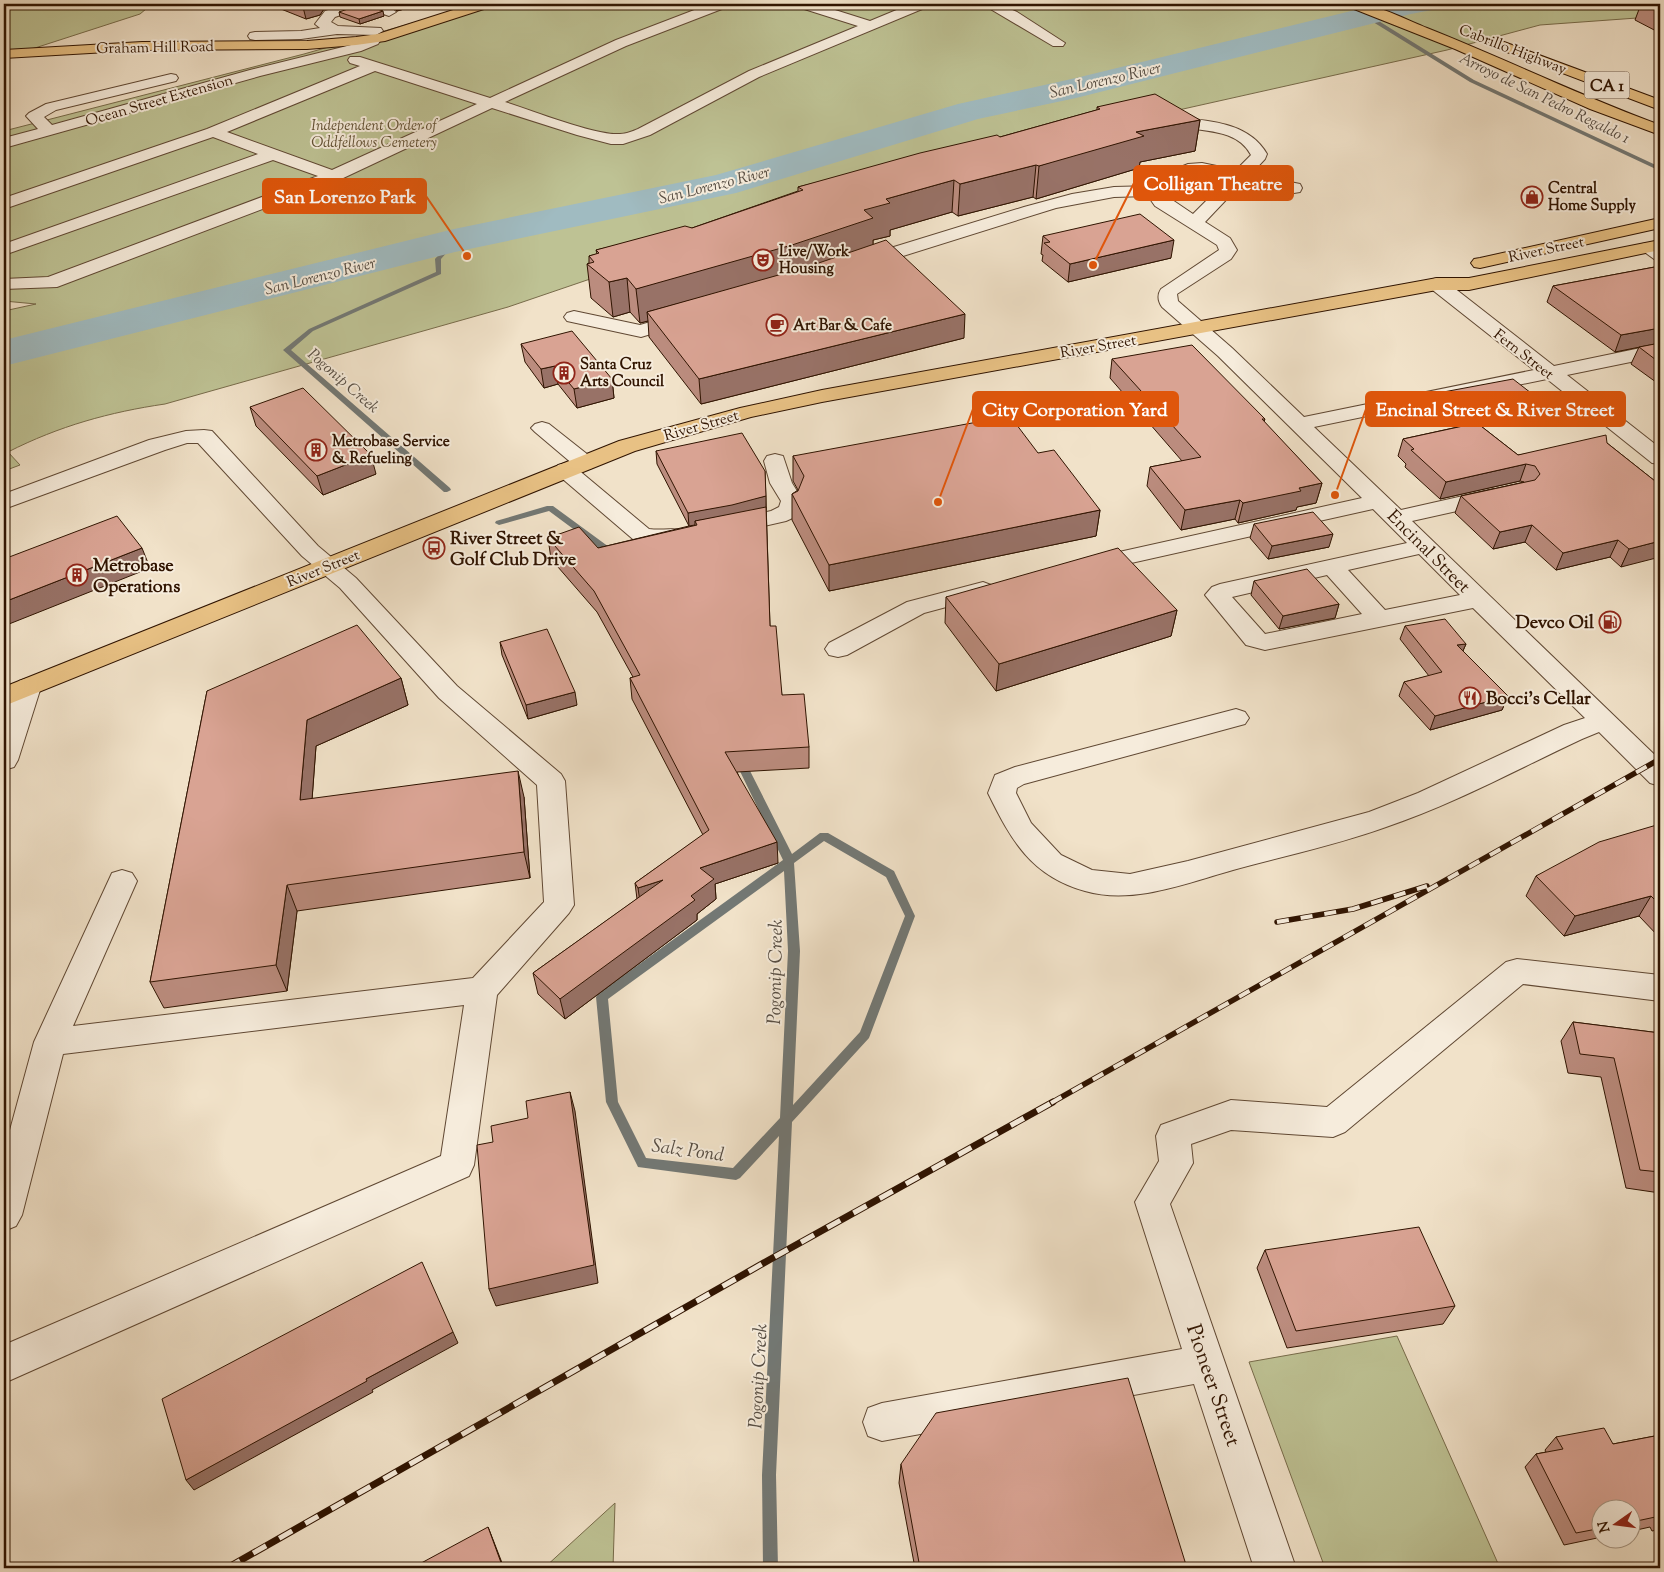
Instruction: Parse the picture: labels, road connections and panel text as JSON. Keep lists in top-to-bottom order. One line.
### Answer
{"streets":{"main road":["Graham Hill Road","Cabrillo Highway","CA 1","River Street"],"street":["Ocean Street Extension","Fern Street","Encinal Street","Pioneer Street"]},"crossings":[["Graham Hill Road","Ocean Street Extension"],["River Street","Fern Street"],["River Street","Encinal Street"]],"water":["San Lorenzo River","Arroyo de San Pedro Regaldo 1","Pogonip Creek","Salz Pond"],"parks":["Independent Order of Oddfellows Cemetery"],"places":{"shop":["Central Home Supply"],"other":["San Lorenzo Park","Colligan Theatre","Encinal Street & River Street","City Corporation Yard"],"theatre":["Live/Work Housing"],"cafe":["Art Bar & Cafe"],"building":["Santa Cruz Arts Council","Metrobase Service & Refueling","Metrobase Operations"],"bus stop":["River Street & Golf Club Drive"],"fuel station":["Devco Oil"],"restaurant":["Bocci's Cellar"]},"north":"left"}
